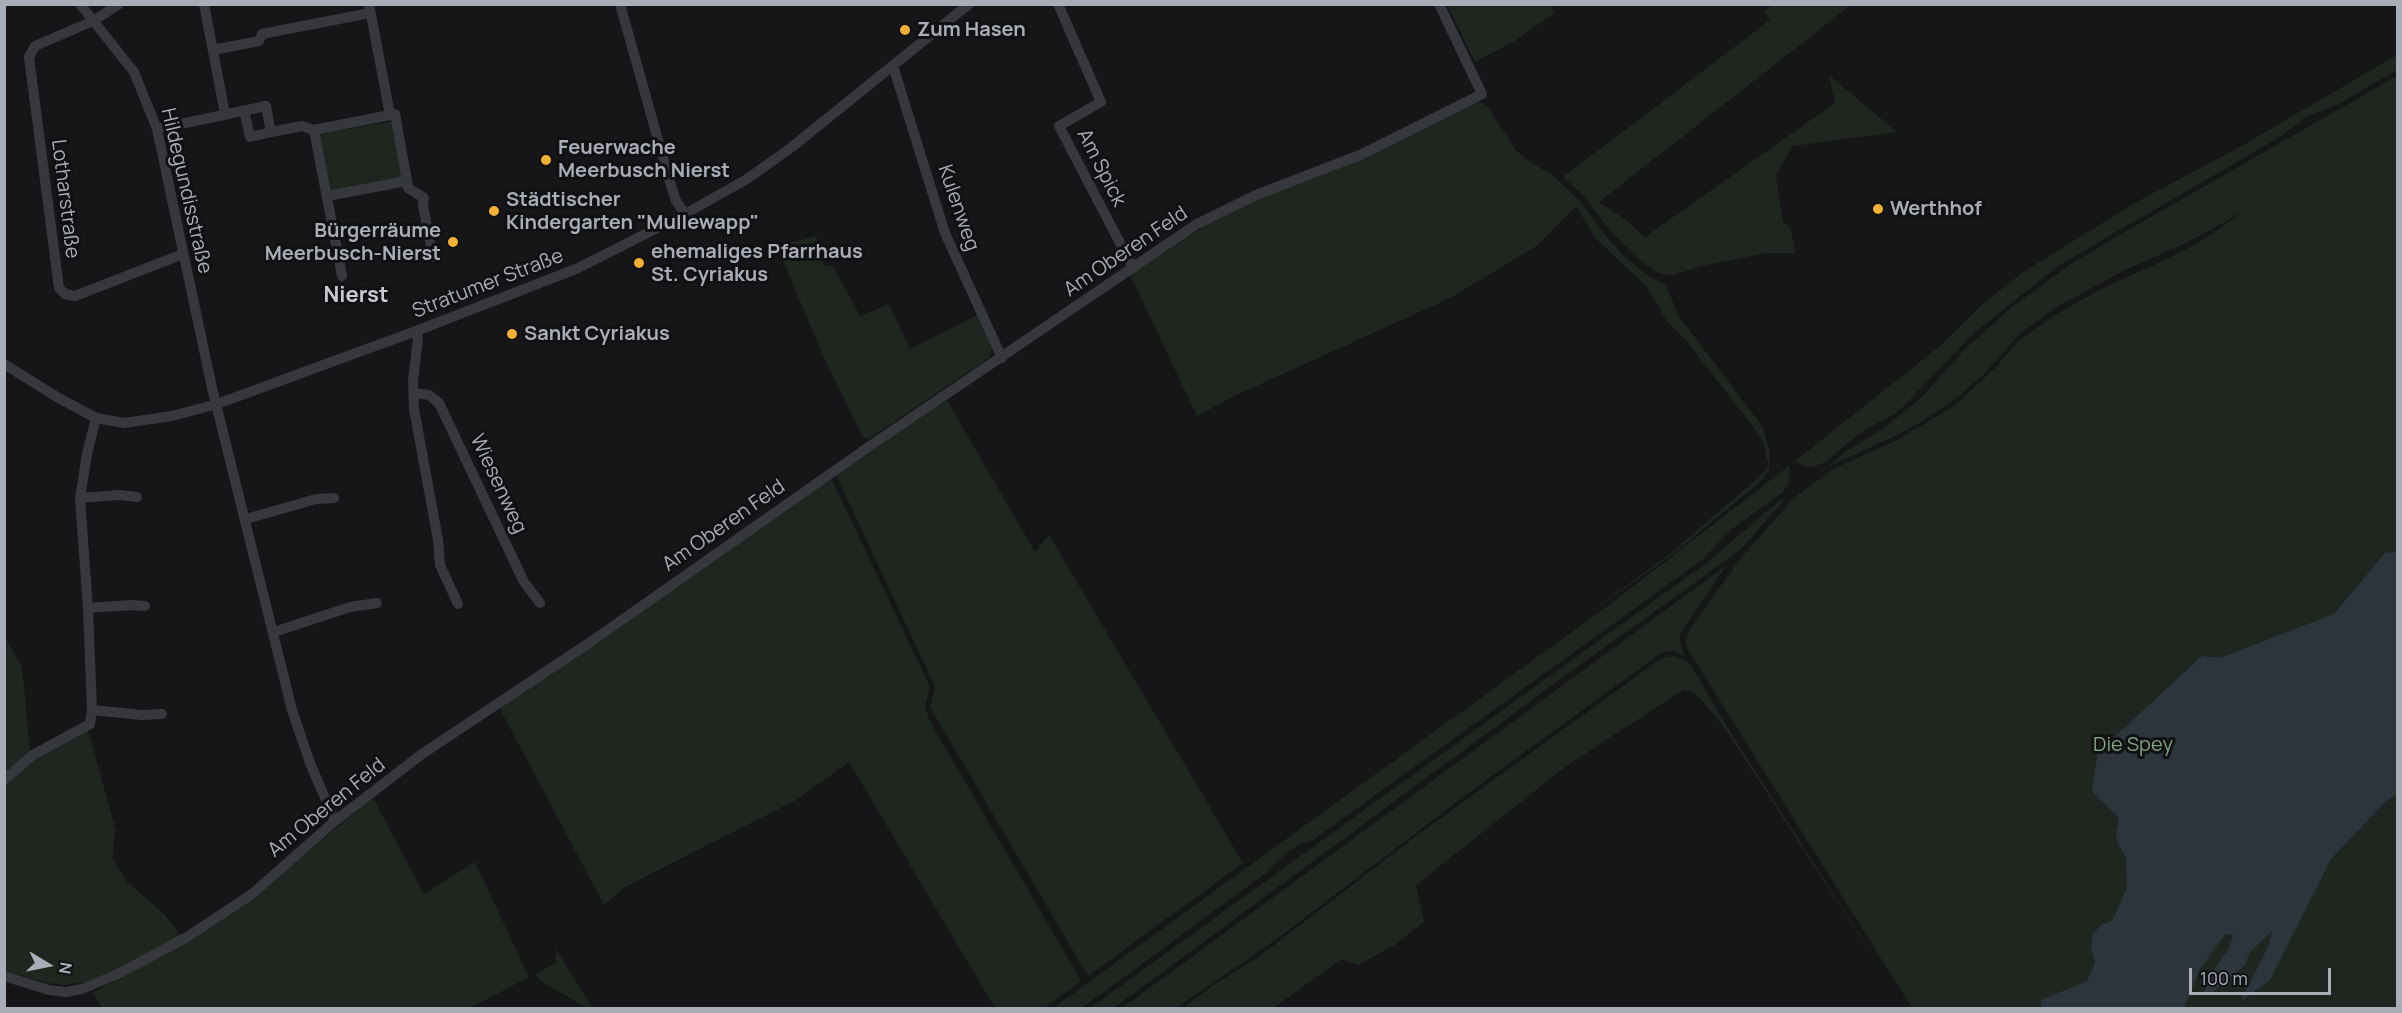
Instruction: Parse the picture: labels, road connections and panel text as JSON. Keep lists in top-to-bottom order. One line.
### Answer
{"streets":{"street":["Am Spick","Hildegundisstraße","Lotharstraße","Kulenweg","Am Oberen Feld","Stratumer Straße","Wiesenweg"]},"crossings":[["Am Spick","Am Oberen Feld"],["Hildegundisstraße","Lotharstraße"],["Hildegundisstraße","Am Oberen Feld"],["Hildegundisstraße","Stratumer Straße"],["Kulenweg","Am Oberen Feld"],["Kulenweg","Stratumer Straße"]],"districts":["Nierst"],"parks":["Die Spey"],"places":["Zum Hasen","Feuerwache Meerbusch Nierst","Werthhof","Städtischer Kindergarten \"Mullewapp\"","Bürgerräume Meerbusch-Nierst","ehemaliges Pfarrhaus St. Cyriakus","Sankt Cyriakus"],"scale_bar":"100 m","north":"right"}
